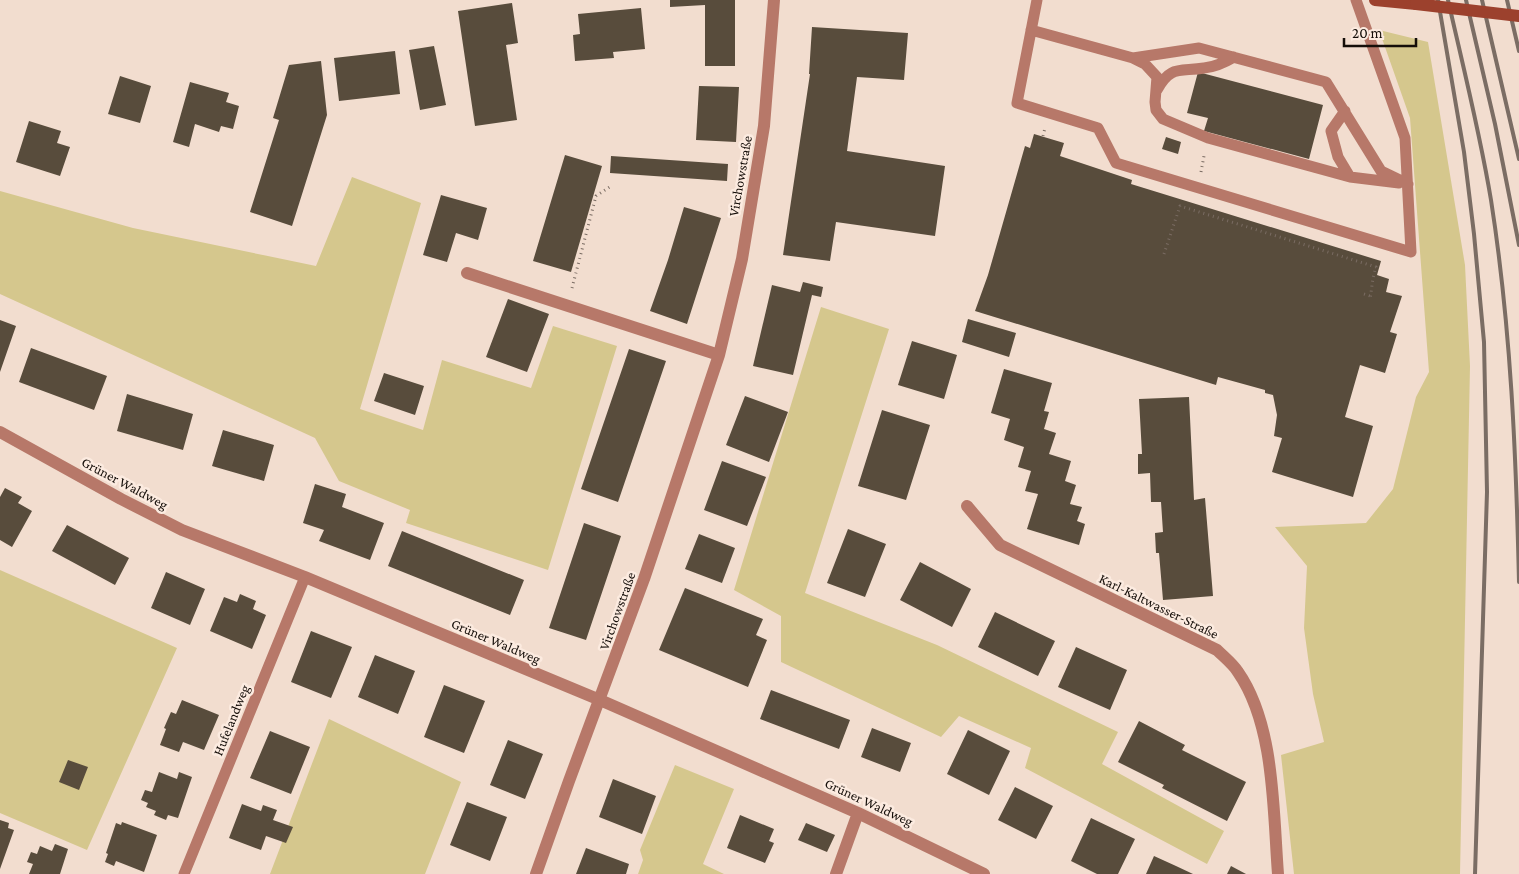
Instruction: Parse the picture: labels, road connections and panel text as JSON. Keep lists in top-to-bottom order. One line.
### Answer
{"streets":{"street":["Virchowstraße","Grüner Waldweg","Karl-Kaltwasser-Straße"],"lane":["Hufelandweg"]},"crossings":[["Virchowstraße","Grüner Waldweg"],["Grüner Waldweg","Hufelandweg"]],"scale_bar":"20 m"}
